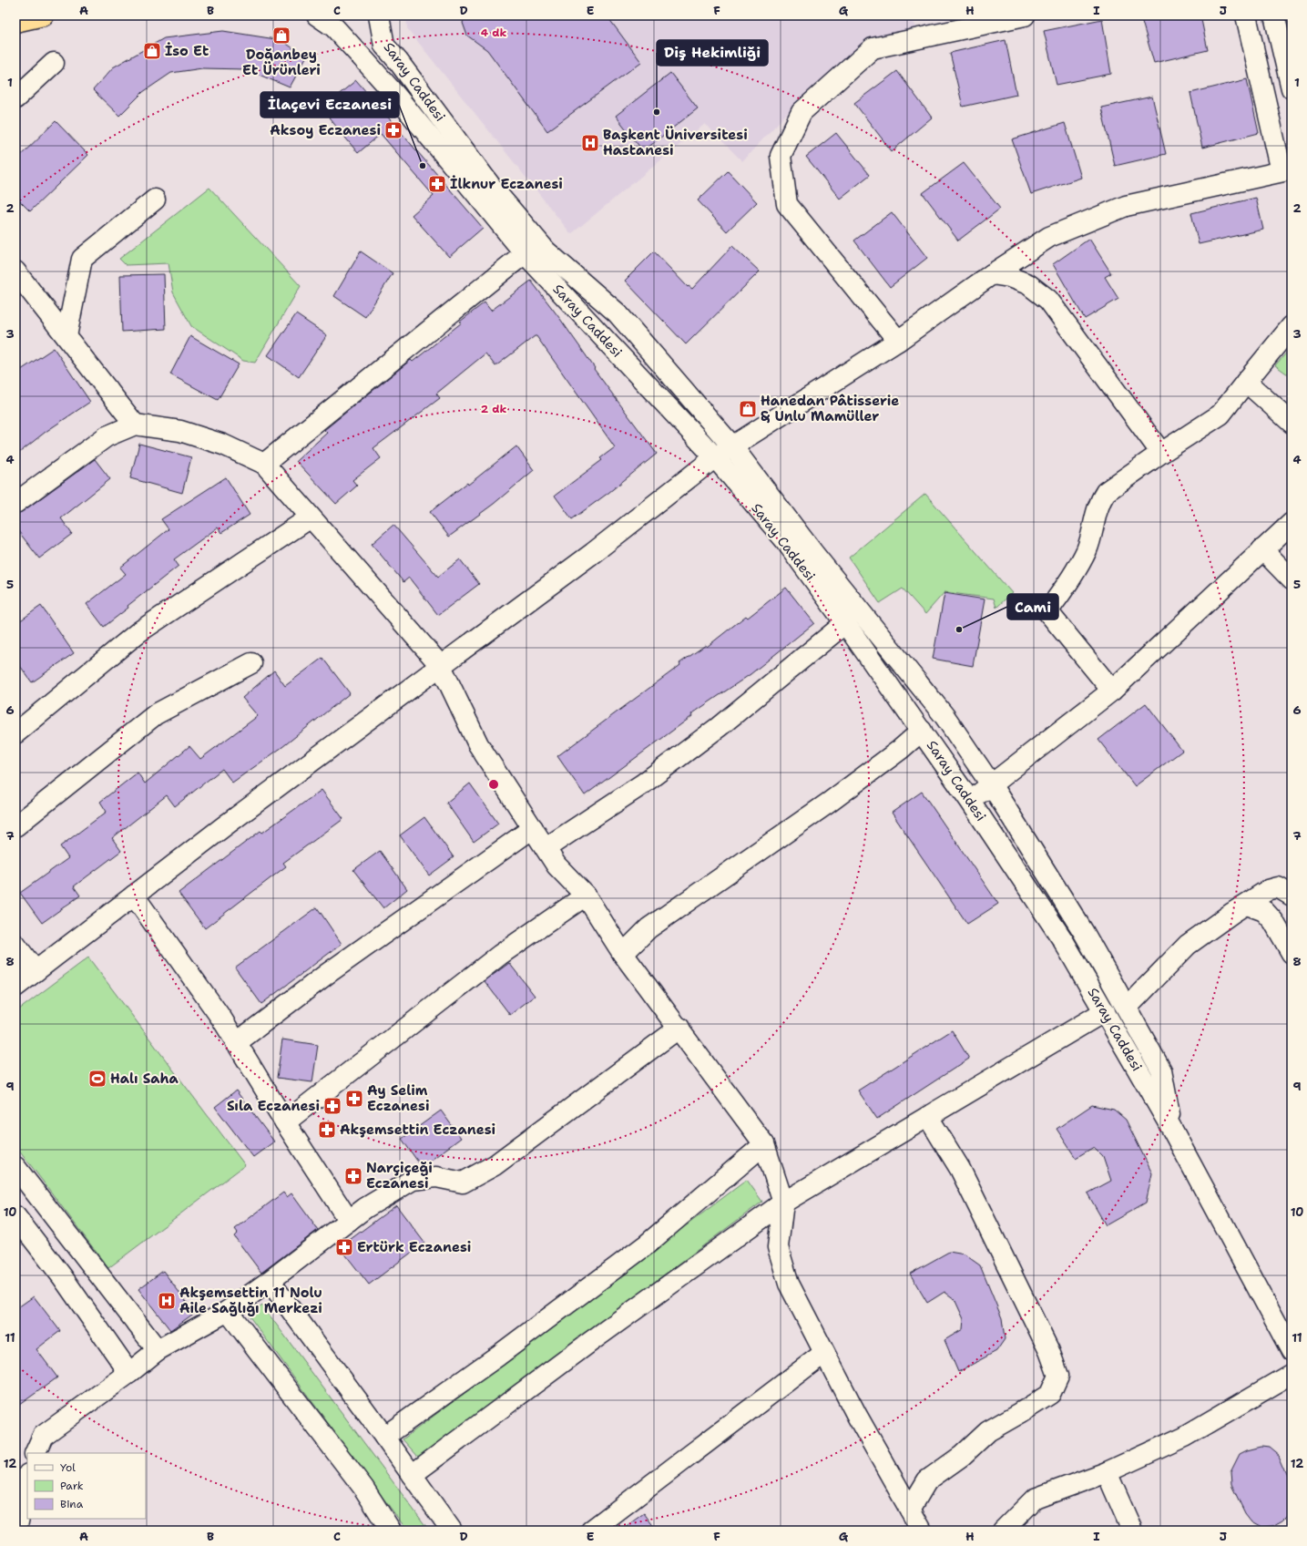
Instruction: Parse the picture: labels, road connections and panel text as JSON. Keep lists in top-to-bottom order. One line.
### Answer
{"streets":{"street":["Saray Caddesi"]},"places":{"shop":["Doğanbey Et Ürünleri","İso Et","Hanedan Pâtisserie & Unlu Mamüller"],"other":["Diş Hekimliği","İlaçevi Eczanesi","Cami"],"pharmacy":["Aksoy Eczanesi","İlknur Eczanesi","Ay Selim Eczanesi","Sıla Eczanesi","Akşemsettin Eczanesi","Narçiçeği Eczanesi","Ertürk Eczanesi"],"hospital":["Başkent Üniversitesi Hastanesi","Akşemsettin 11 Nolu Aile Sağlığı Merkezi"],"sports":["Halı Saha"]},"legend":["Yol","Park","Bina"],"grid":{"columns":["A","B","C","D","E","F","G","H","I","J"],"rows":["1","2","3","4","5","6","7","8","9","10","11","12"]},"rings":["4 dk","2 dk"]}
